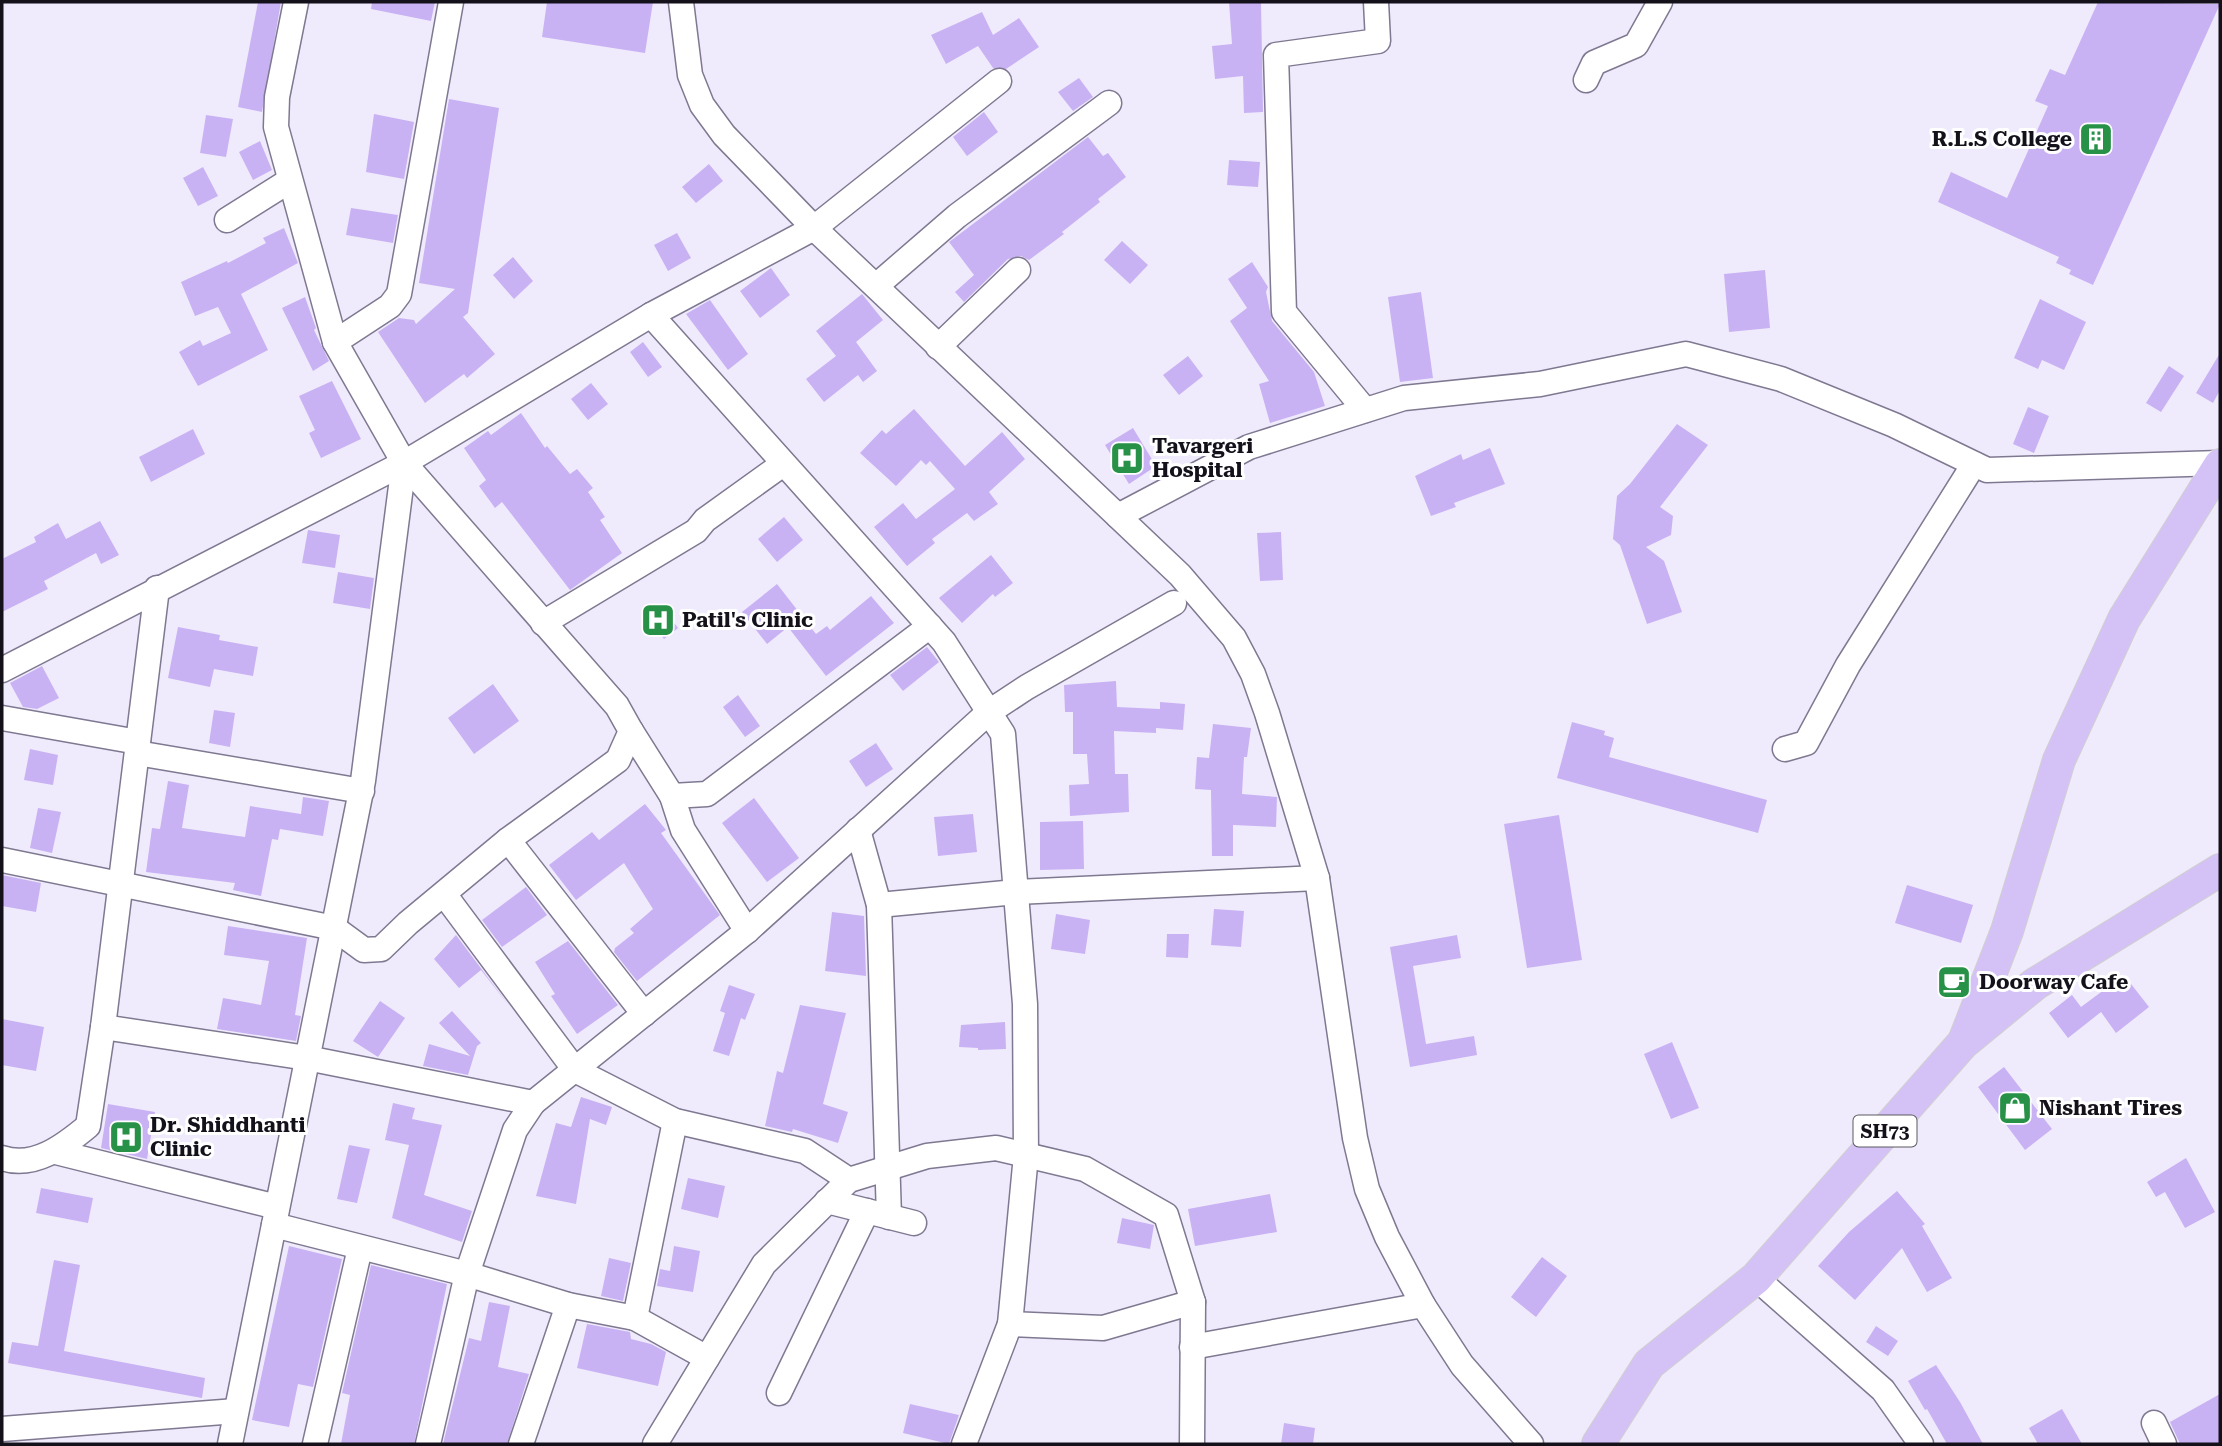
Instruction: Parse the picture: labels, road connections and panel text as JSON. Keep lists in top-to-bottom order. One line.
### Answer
{"streets":{"main road":["SH73"]},"places":{"building":["R.L.S College"],"hospital":["Tavargeri Hospital","Patil's Clinic","Dr. Shiddhanti Clinic"],"cafe":["Doorway Cafe"],"shop":["Nishant Tires"]}}
